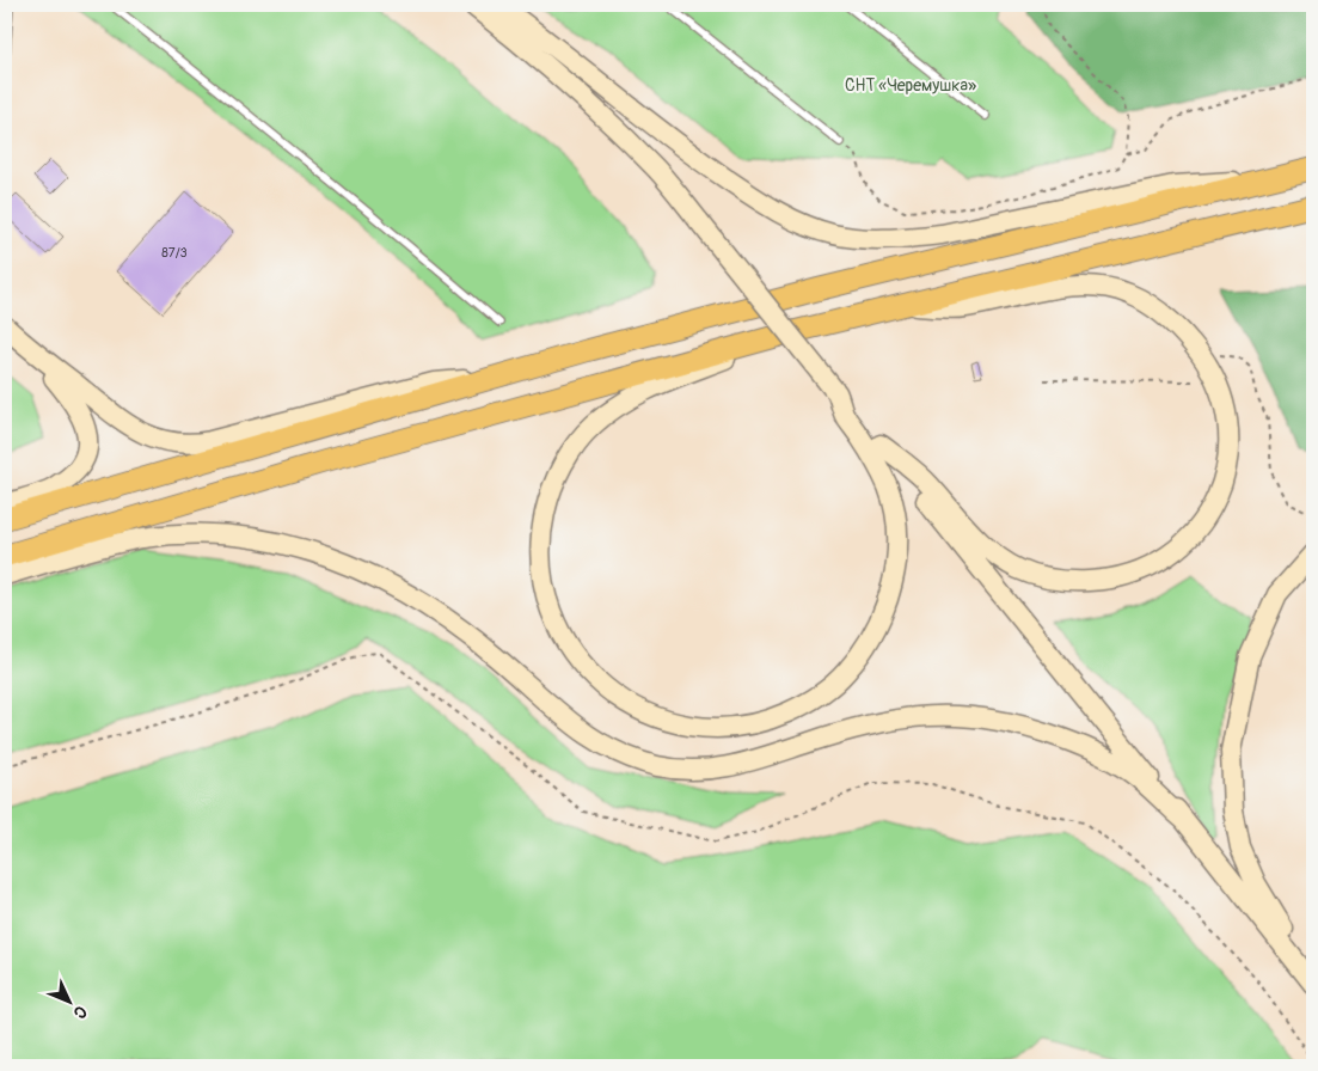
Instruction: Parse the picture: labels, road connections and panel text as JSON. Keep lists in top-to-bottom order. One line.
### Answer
{"parks":["СНТ «Черемушка»"],"house_numbers":["87/3"],"north":"bottom right"}
